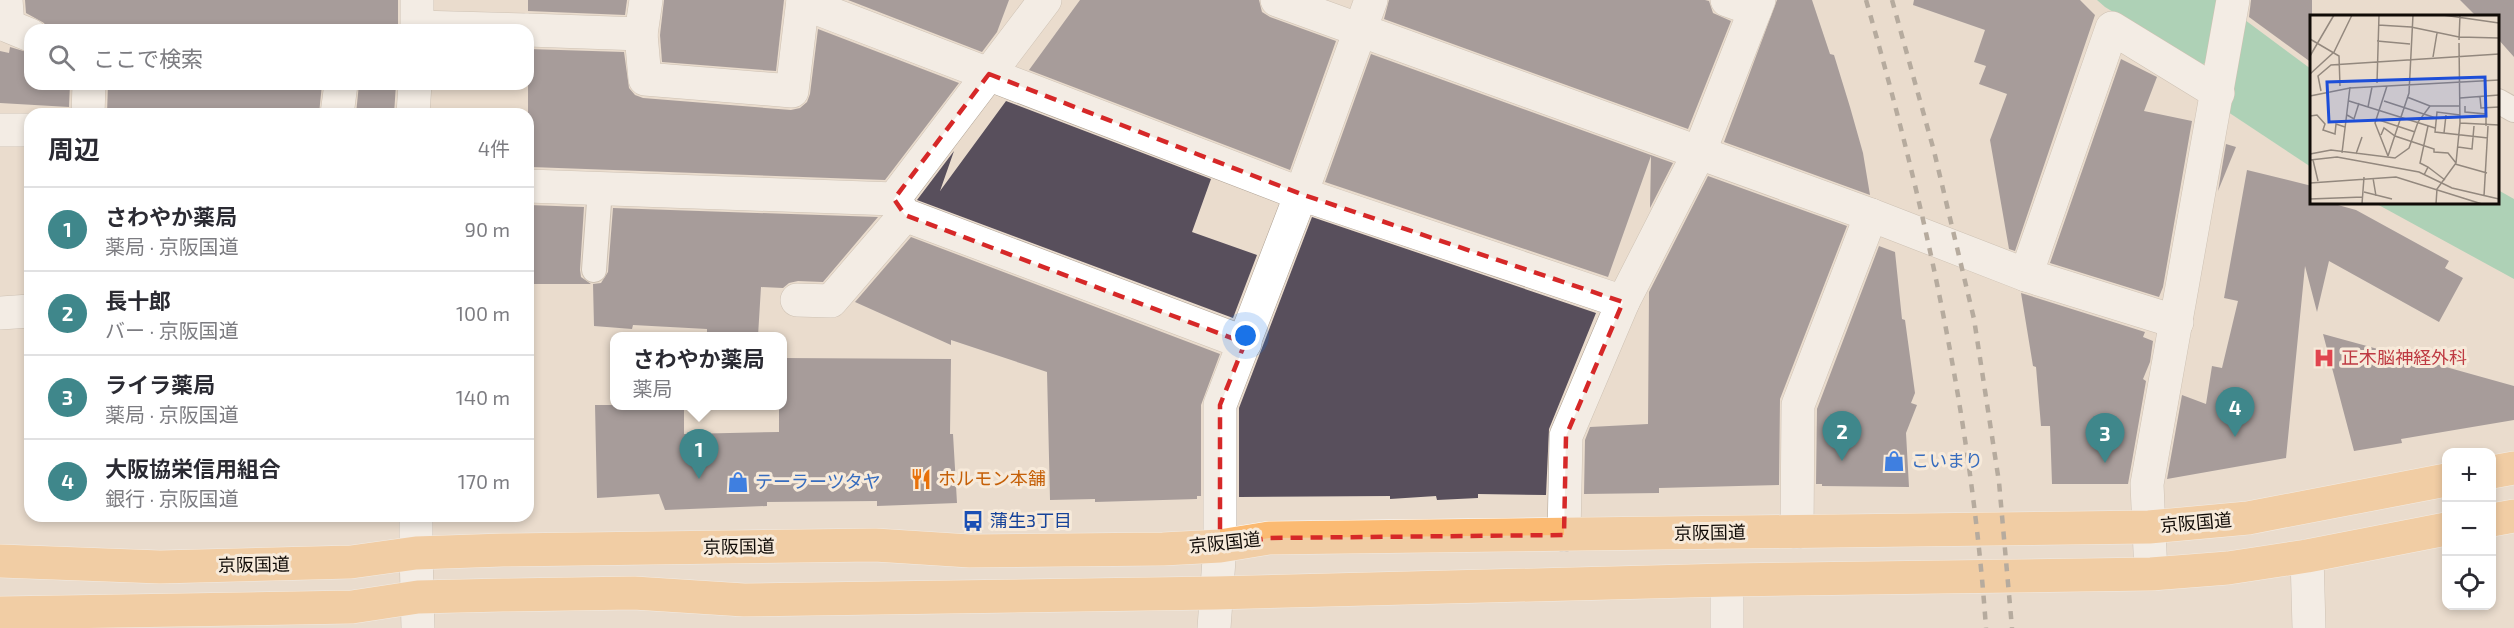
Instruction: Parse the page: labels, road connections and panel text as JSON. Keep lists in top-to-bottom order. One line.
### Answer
{"streets":{"highway":["京阪国道"]},"places":{"hospital":["正木脳神経外科"],"shop":["こいまり","テーラーツタヤ"],"restaurant":["ホルモン本舗"],"bus stop":["蒲生3丁目"]},"page":{"search":"ここで検索","heading":["周辺","4件"],"list":[{"mark":"1","name":"さわやか薬局","note":"薬局 · 京阪国道","value":"90 m"},{"mark":"2","name":"長十郎","note":"バー · 京阪国道","value":"100 m"},{"mark":"3","name":"ライラ薬局","note":"薬局 · 京阪国道","value":"140 m"},{"mark":"4","name":"大阪協栄信用組合","note":"銀行 · 京阪国道","value":"170 m"}],"popup":["さわやか薬局","薬局"],"pins":["4","2","3","1"],"map_buttons":["+","−"]}}
